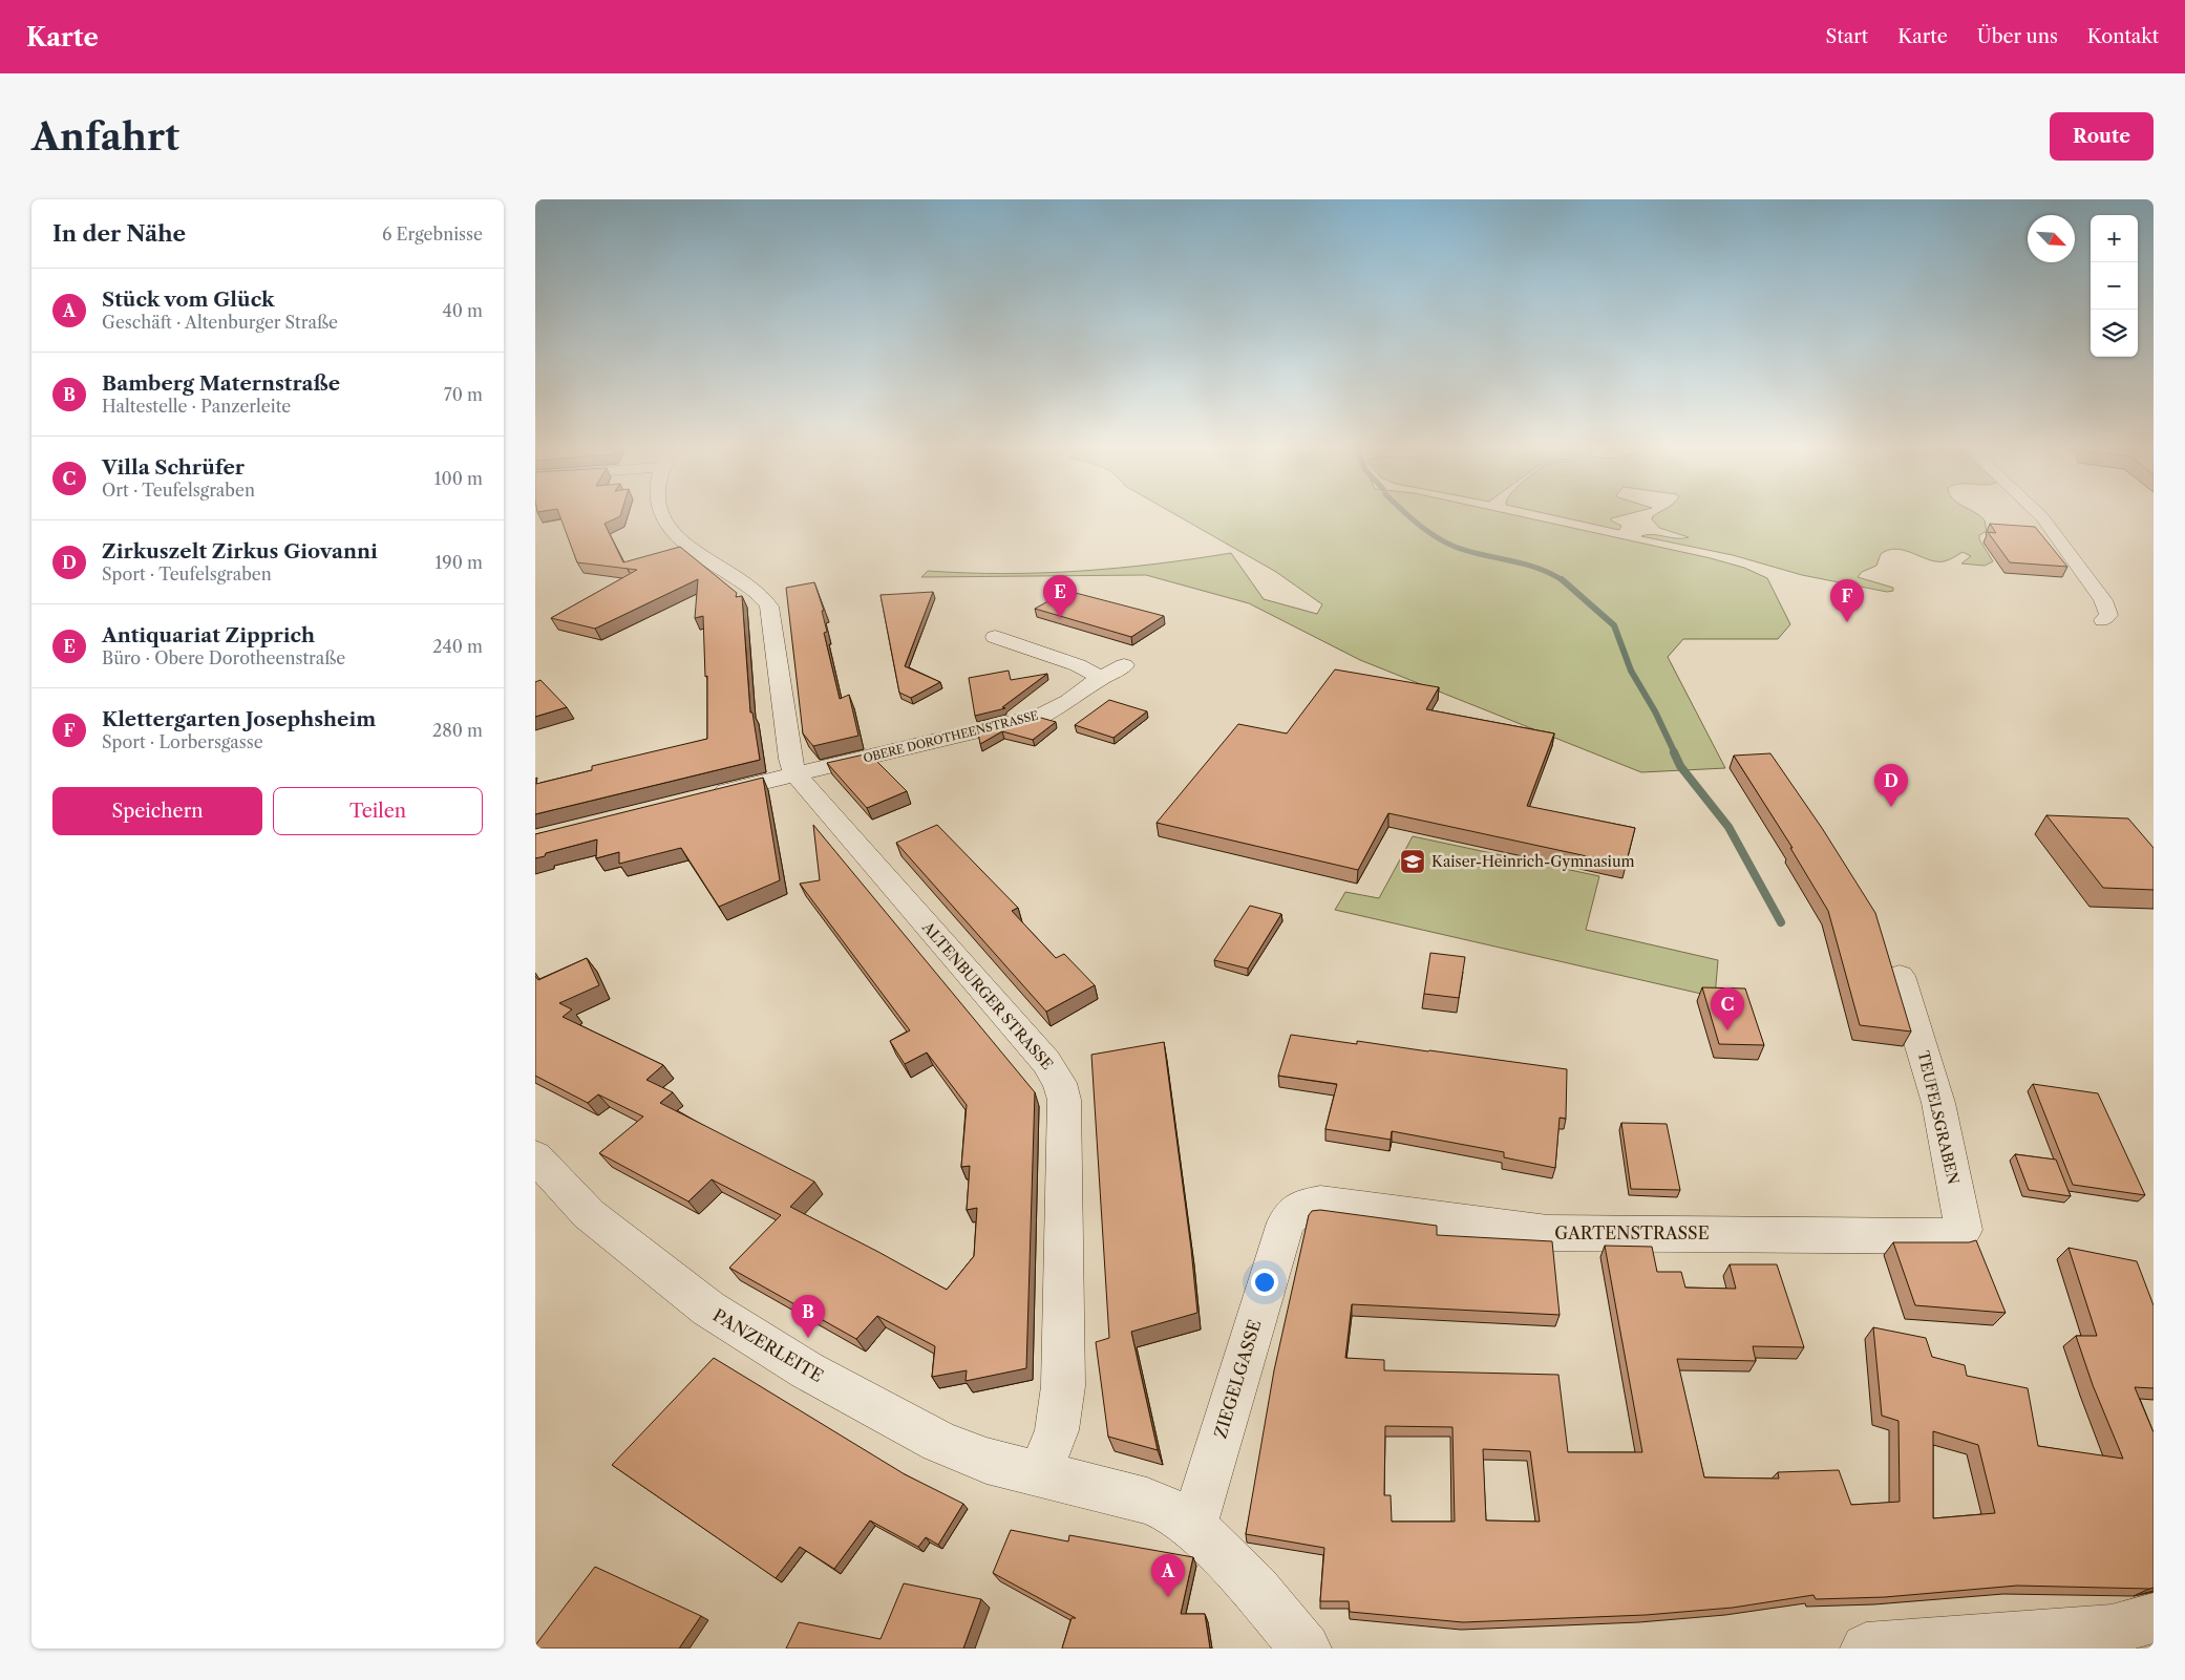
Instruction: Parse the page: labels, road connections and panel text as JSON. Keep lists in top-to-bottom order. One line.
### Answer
{"streets":{"street":["OBERE DOROTHEENSTRASSE","ALTENBURGER STRASSE","TEUFELSGRABEN","GARTENSTRASSE","PANZERLEITE","ZIEGELGASSE"]},"crossings":[["OBERE DOROTHEENSTRASSE","ALTENBURGER STRASSE"],["ALTENBURGER STRASSE","PANZERLEITE"],["TEUFELSGRABEN","GARTENSTRASSE"],["GARTENSTRASSE","ZIEGELGASSE"]],"places":{"school or university":["Kaiser-Heinrich-Gymnasium"]},"north":"bottom right","page":{"header":"Karte","nav":["Start","Karte","Über uns","Kontakt"],"buttons":["Route",["Speichern","Teilen"]],"title":"Anfahrt","heading":["In der Nähe","6 Ergebnisse"],"map_buttons":["+","−"],"list":[{"mark":"A","name":"Stück vom Glück","note":"Geschäft · Altenburger Straße","value":"40 m"},{"mark":"B","name":"Bamberg Maternstraße","note":"Haltestelle · Panzerleite","value":"70 m"},{"mark":"C","name":"Villa Schrüfer","note":"Ort · Teufelsgraben","value":"100 m"},{"mark":"D","name":"Zirkuszelt Zirkus Giovanni","note":"Sport · Teufelsgraben","value":"190 m"},{"mark":"E","name":"Antiquariat Zipprich","note":"Büro · Obere Dorotheenstraße","value":"240 m"},{"mark":"F","name":"Klettergarten Josephsheim","note":"Sport · Lorbersgasse","value":"280 m"}],"pins":["E","F","D","C","B","A"]}}
